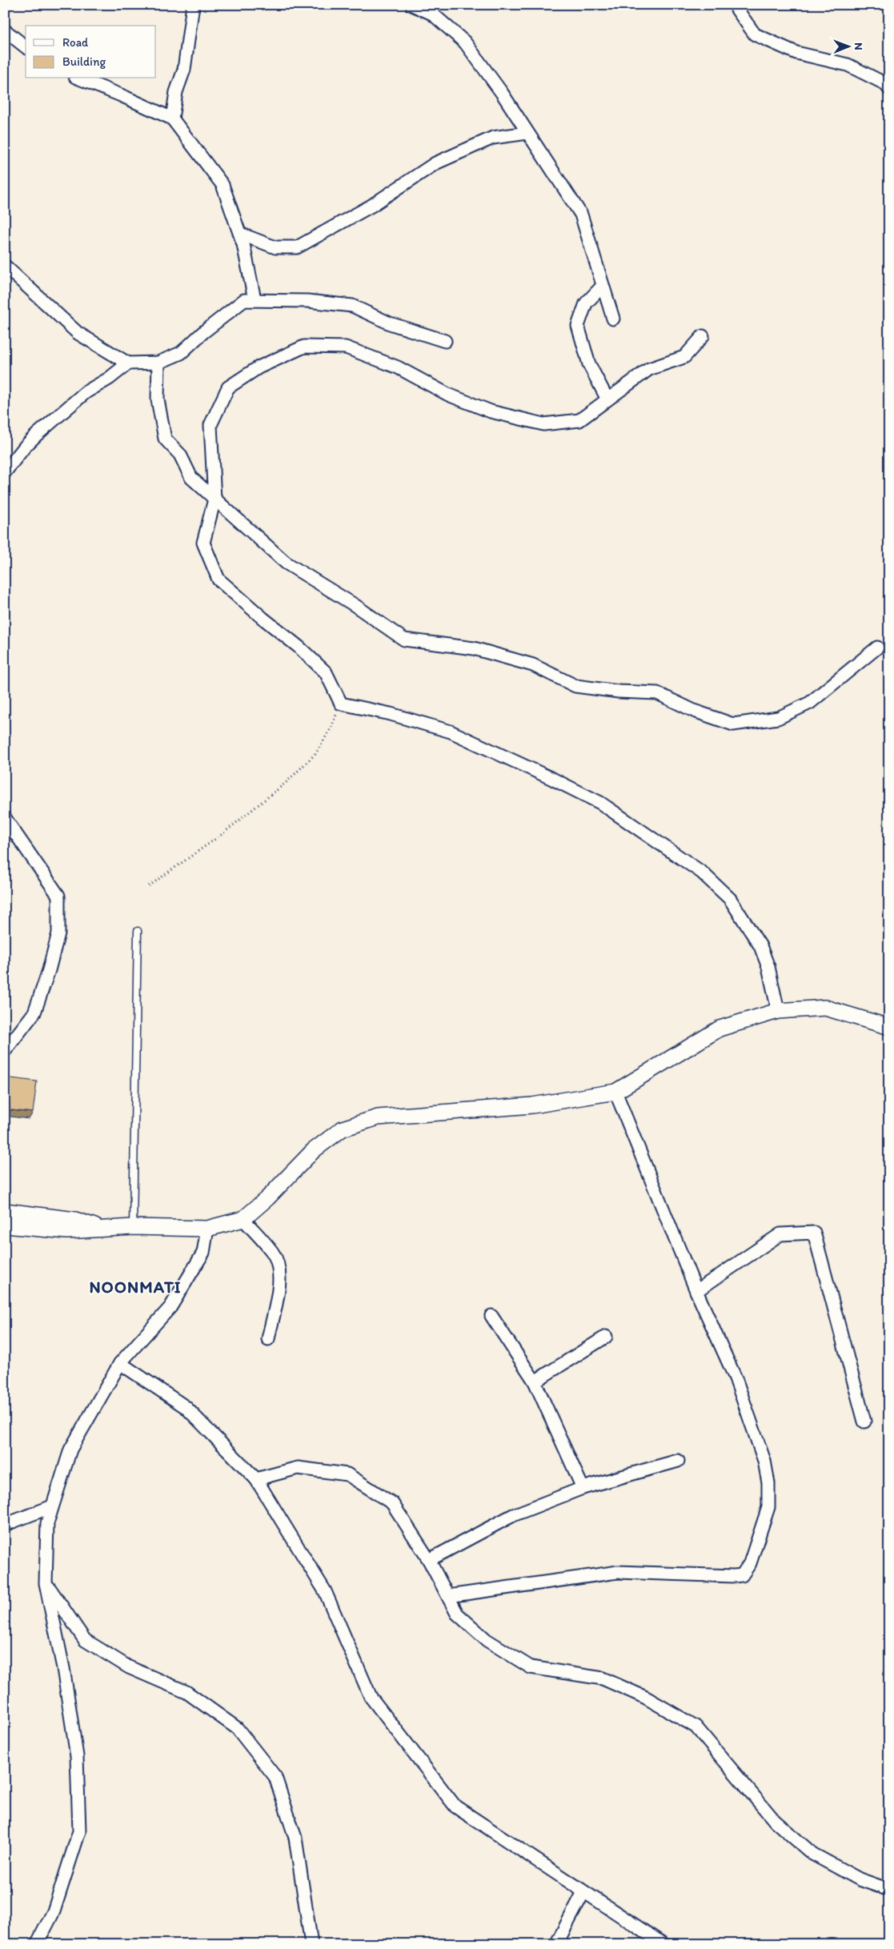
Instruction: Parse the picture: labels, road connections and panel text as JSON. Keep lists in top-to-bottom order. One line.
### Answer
{"districts":["NOONMATI"],"legend":["Road","Building"],"north":"right"}
